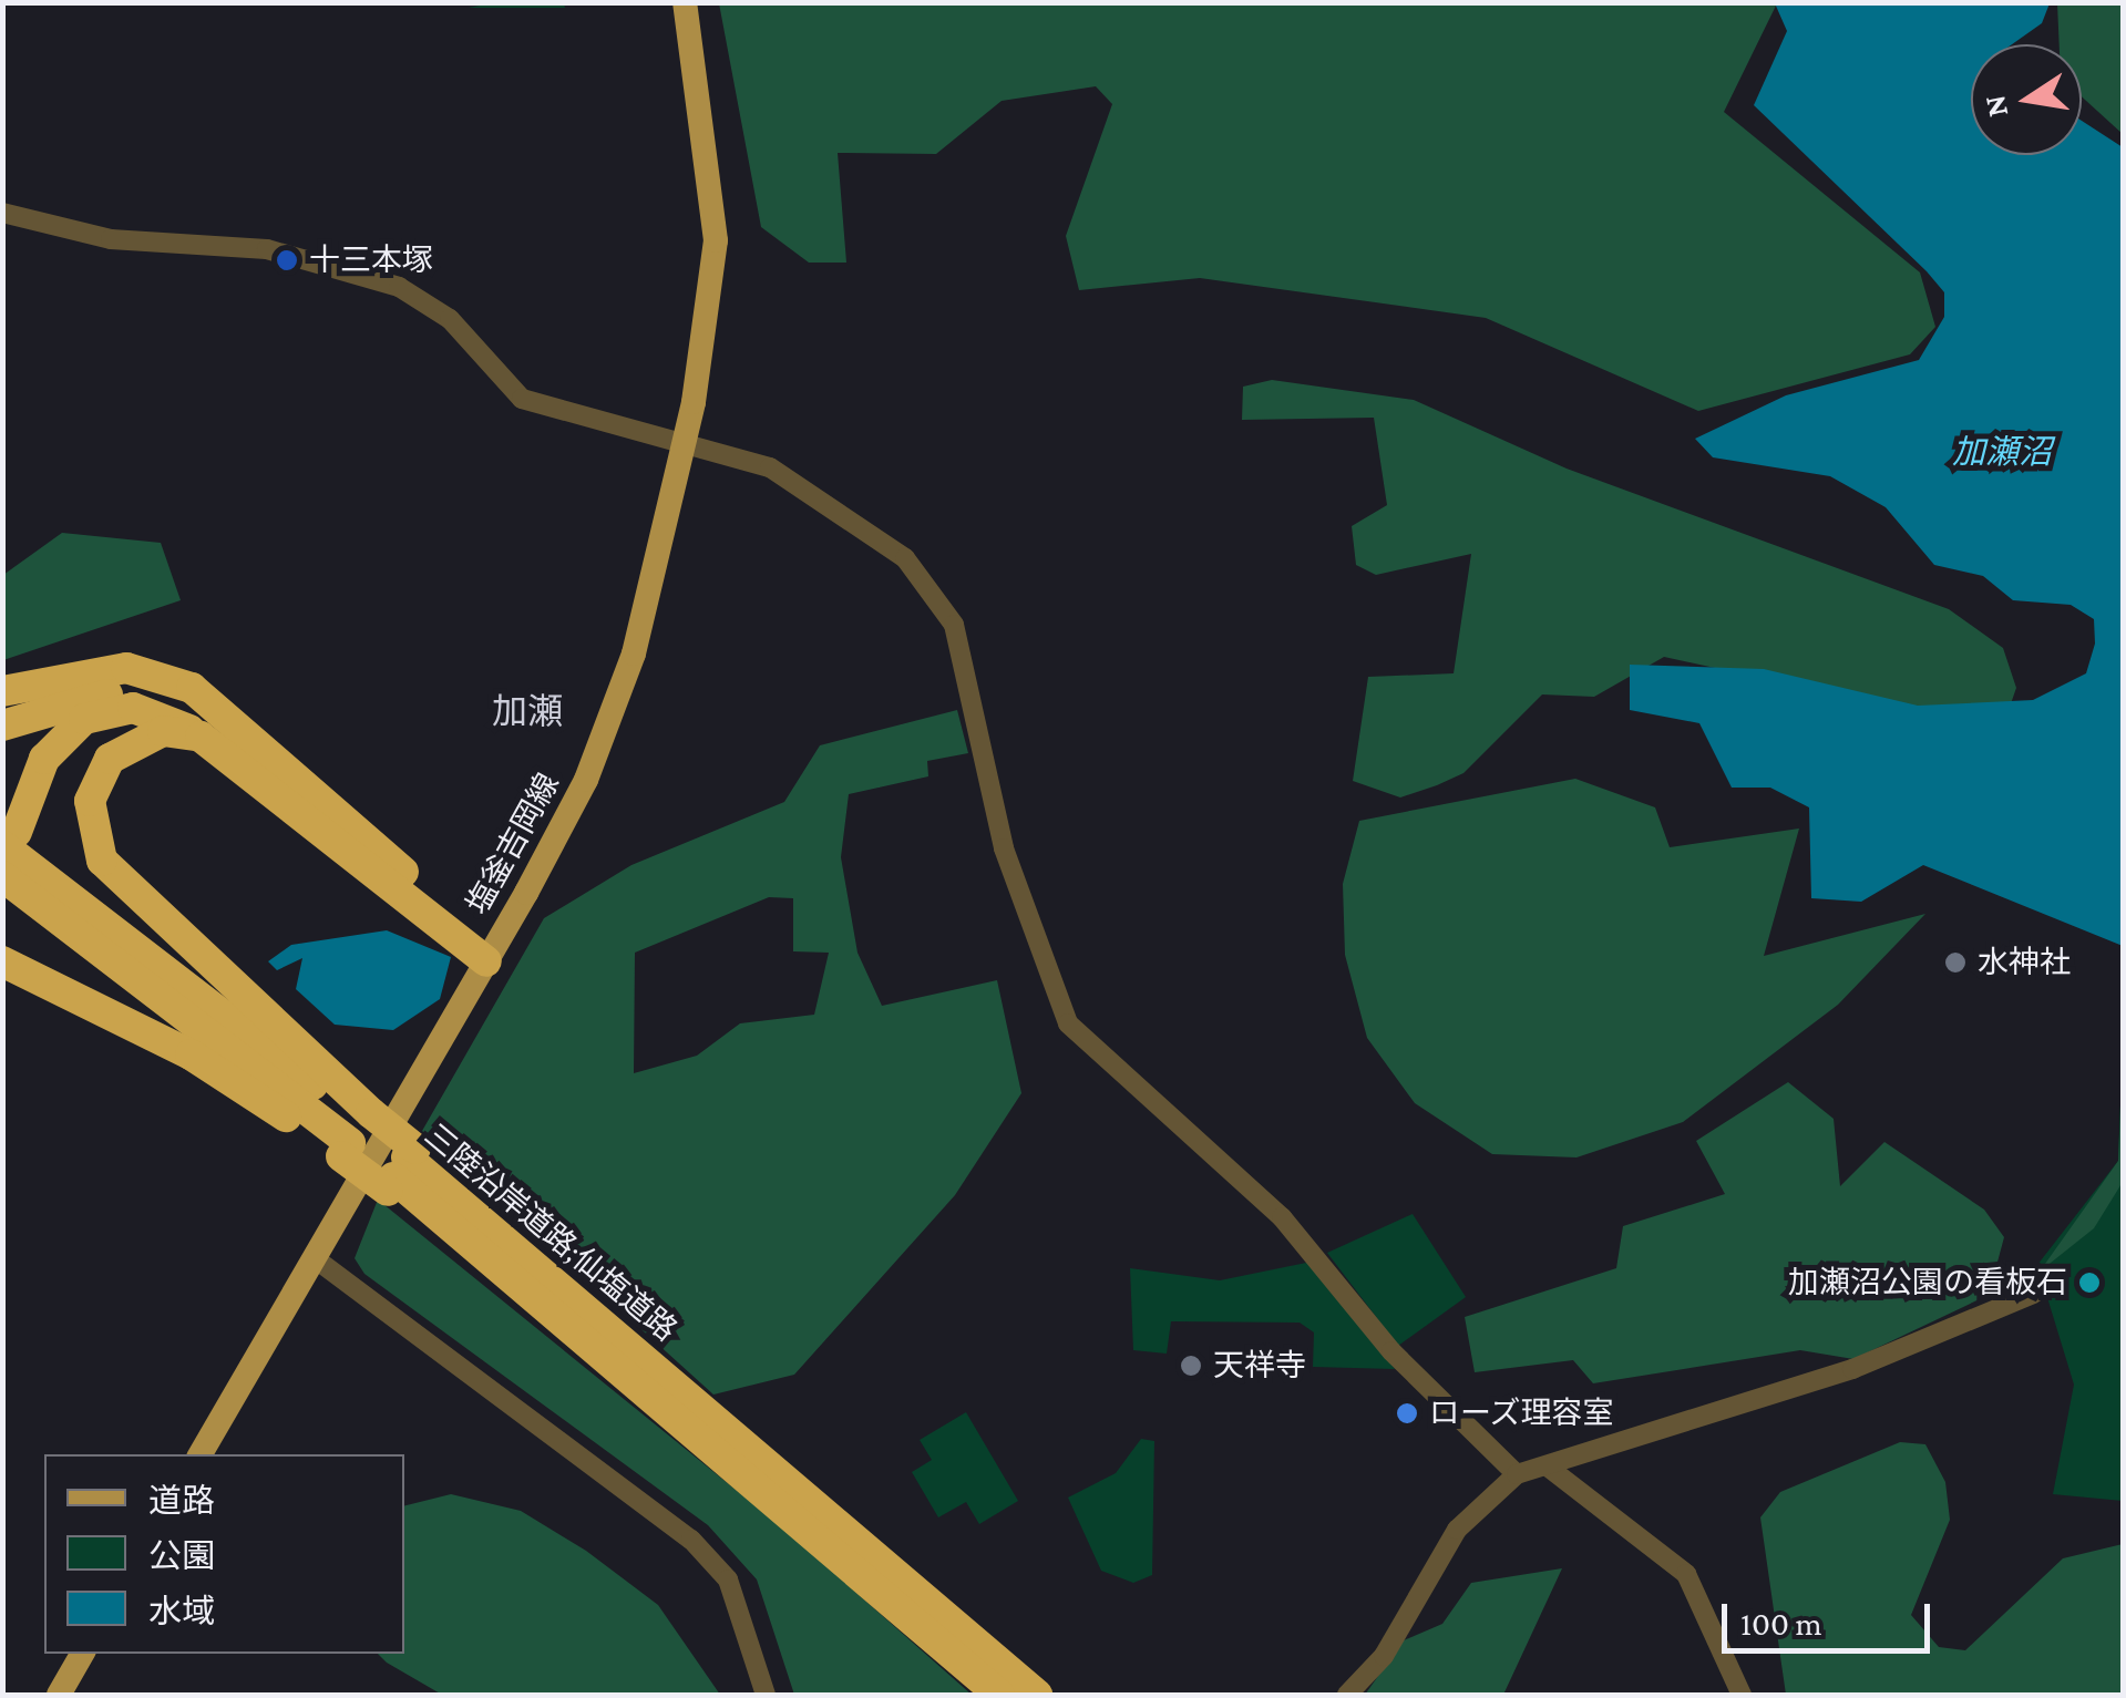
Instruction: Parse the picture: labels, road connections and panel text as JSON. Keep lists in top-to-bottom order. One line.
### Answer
{"streets":{"highway":["三陸沿岸道路;仙塩道路"],"main road":["塩釜吉岡線"]},"districts":["加瀬"],"water":["加瀬沼"],"places":["十三本塚","水神社","加瀬沼公園の看板石","天祥寺","ローズ理容室"],"legend":["道路","公園","水域"],"scale_bar":"100 m","north":"left"}
